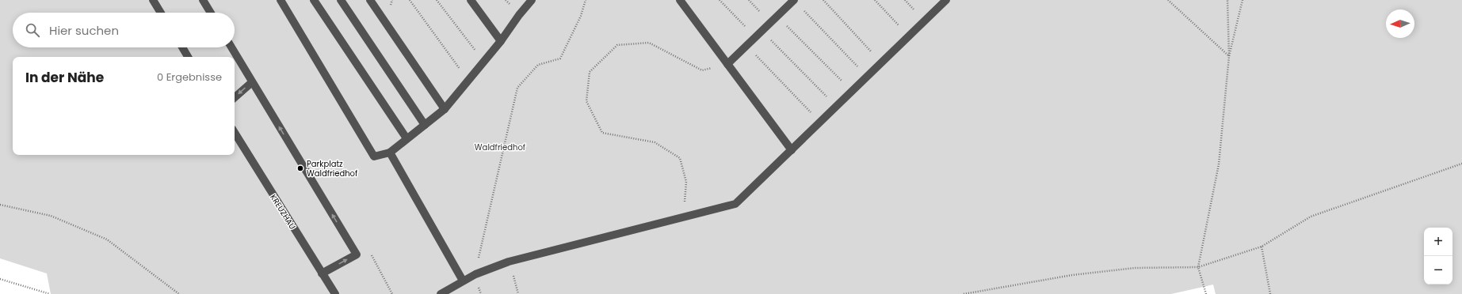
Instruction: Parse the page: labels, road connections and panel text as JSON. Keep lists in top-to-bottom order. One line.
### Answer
{"streets":{"lane":["KREUZHAU"]},"parks":["Waldfriedhof"],"places":["Parkplatz Waldfriedhof"],"north":"left","page":{"search":"Hier suchen","heading":["In der Nähe","0 Ergebnisse"],"map_buttons":["+","−"]}}
